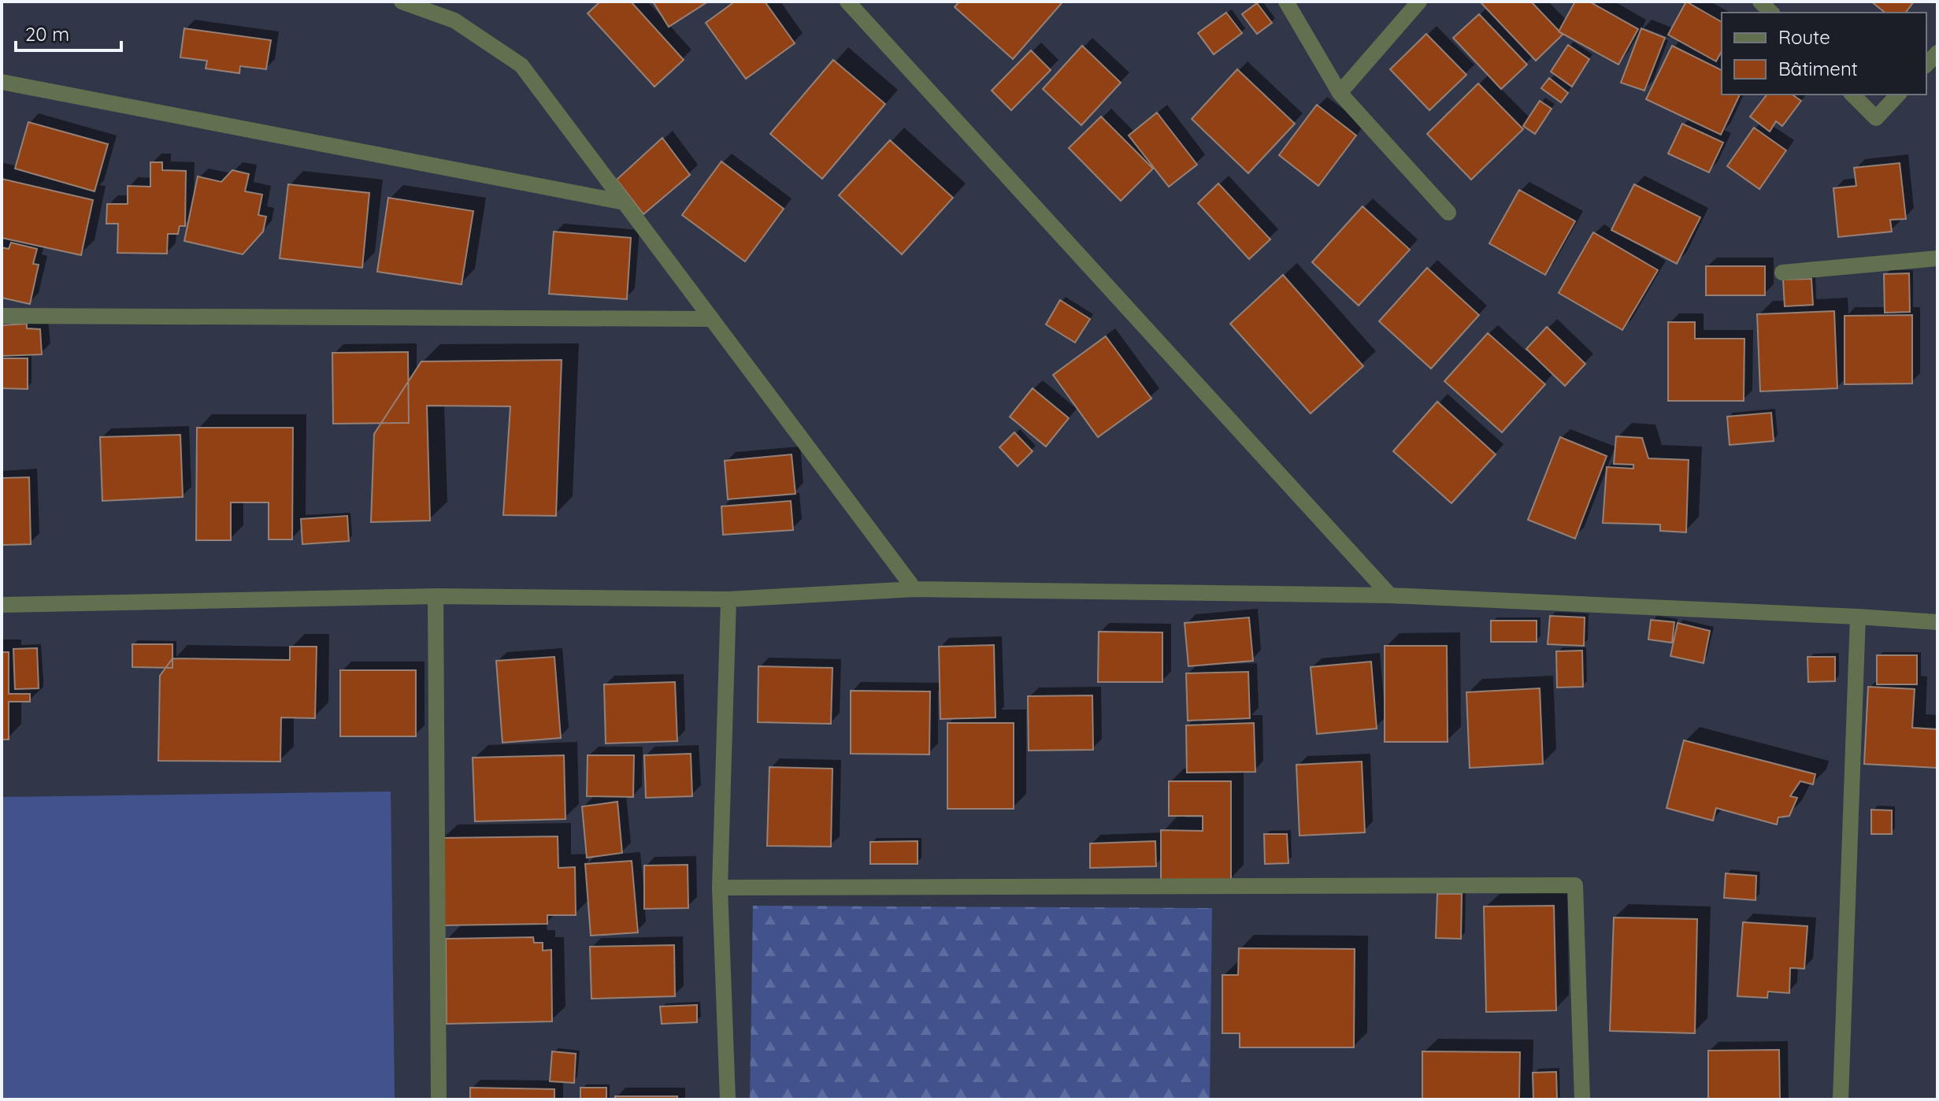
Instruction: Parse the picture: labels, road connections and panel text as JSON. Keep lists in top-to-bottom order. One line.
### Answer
{"legend":["Route","Bâtiment"],"scale_bar":"20 m"}
